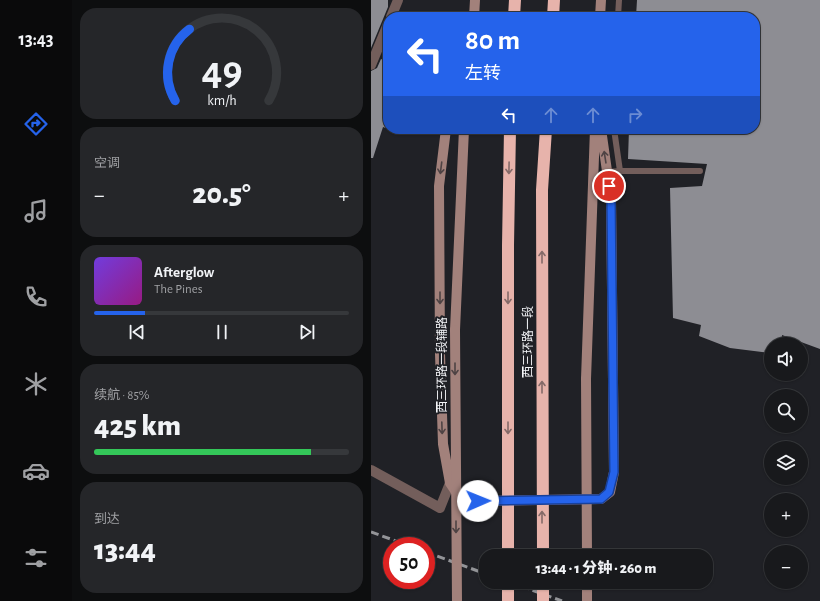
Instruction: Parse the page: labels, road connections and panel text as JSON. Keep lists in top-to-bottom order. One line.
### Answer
{"streets":{"highway":["西三环路一段"],"main road":["西三环路一段辅路"]},"page":{"tabs":"13:43","turn":["80 m","左转"],"tile":["空调",["续航 · 85%","425 km"],["到达","13:44"]],"heat":["−","20.5°","+"],"song":["Afterglow","The Pines"],"map_buttons":["+","−"],"limit":"50","trip":"13:44 · 1 分钟 · 260 m","gauge":["49","km/h"]}}
